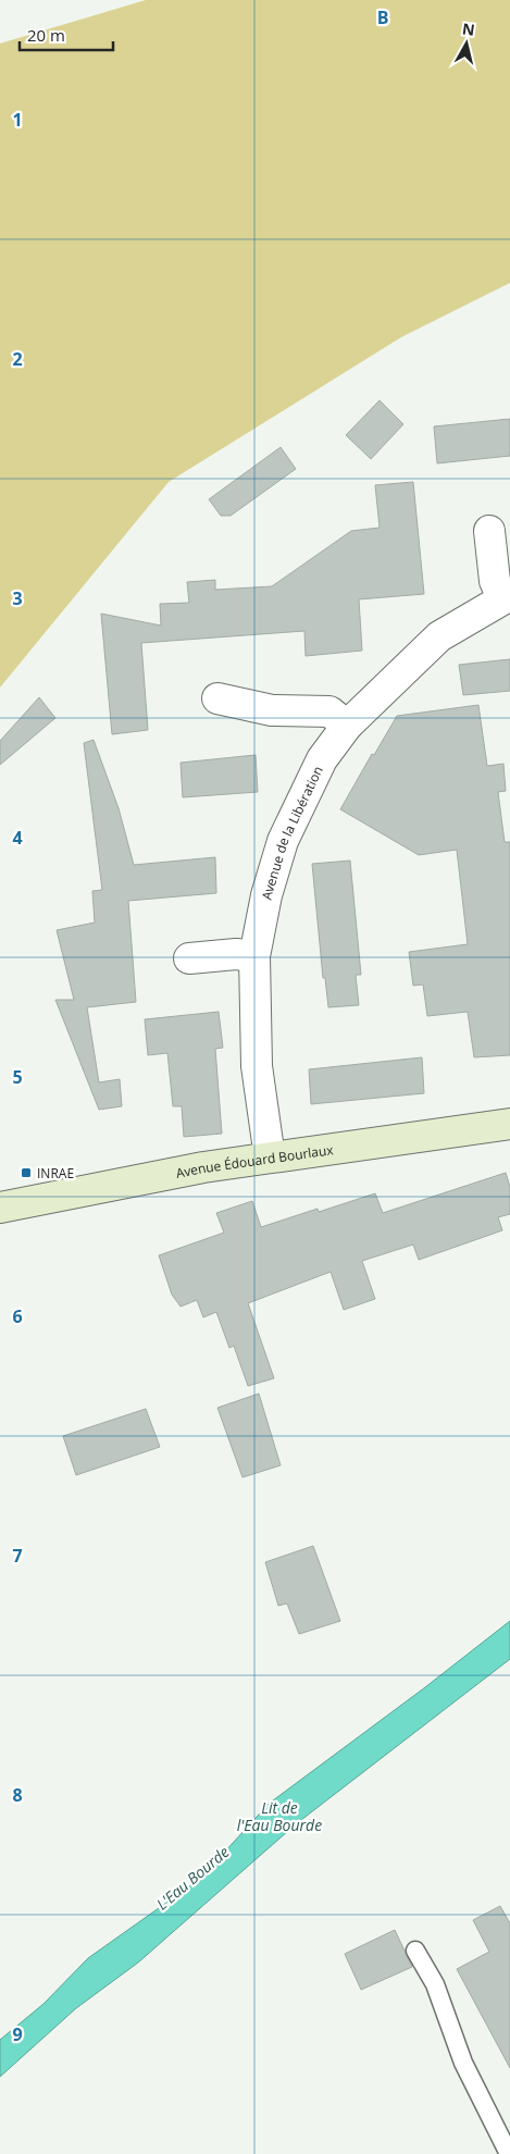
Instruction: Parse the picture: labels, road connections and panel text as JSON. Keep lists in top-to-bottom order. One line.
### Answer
{"streets":{"street":["Avenue de la Libération","Avenue Édouard Bourlaux"]},"crossings":[["Avenue de la Libération","Avenue Édouard Bourlaux"]],"water":["Lit de l'Eau Bourde","L'Eau Bourde"],"places":{"transit":["INRAE"]},"scale_bar":"20 m","north":"top","grid":{"columns":["B"],"rows":["1","2","3","4","5","6","7","8","9"]}}
